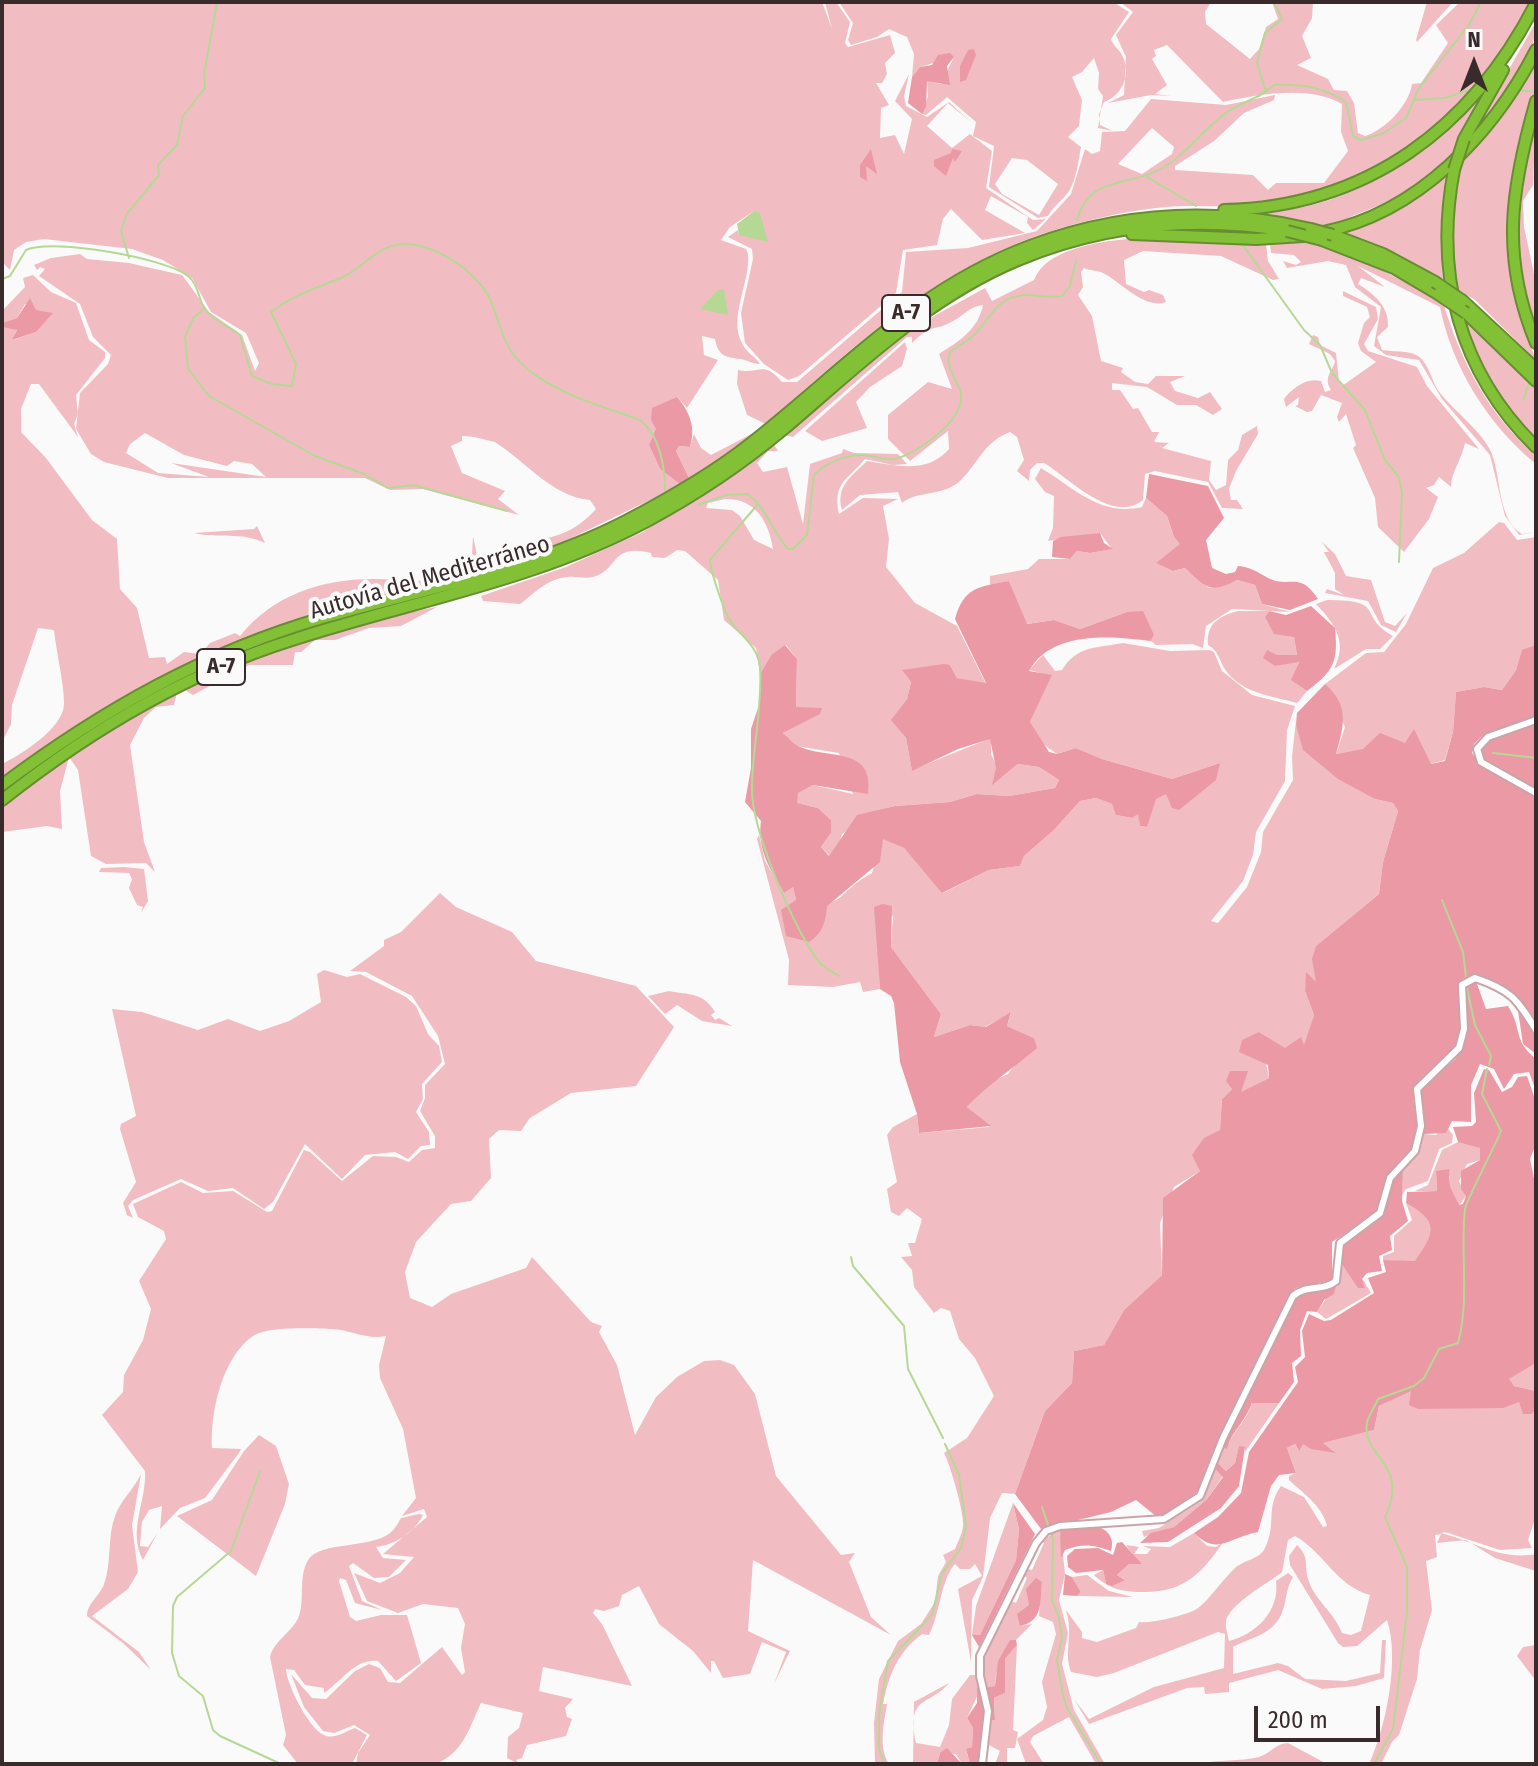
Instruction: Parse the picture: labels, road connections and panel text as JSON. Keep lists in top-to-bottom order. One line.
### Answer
{"streets":{"highway":["A-7","Autovía del Mediterráneo"]},"scale_bar":"200 m","north":"top"}
